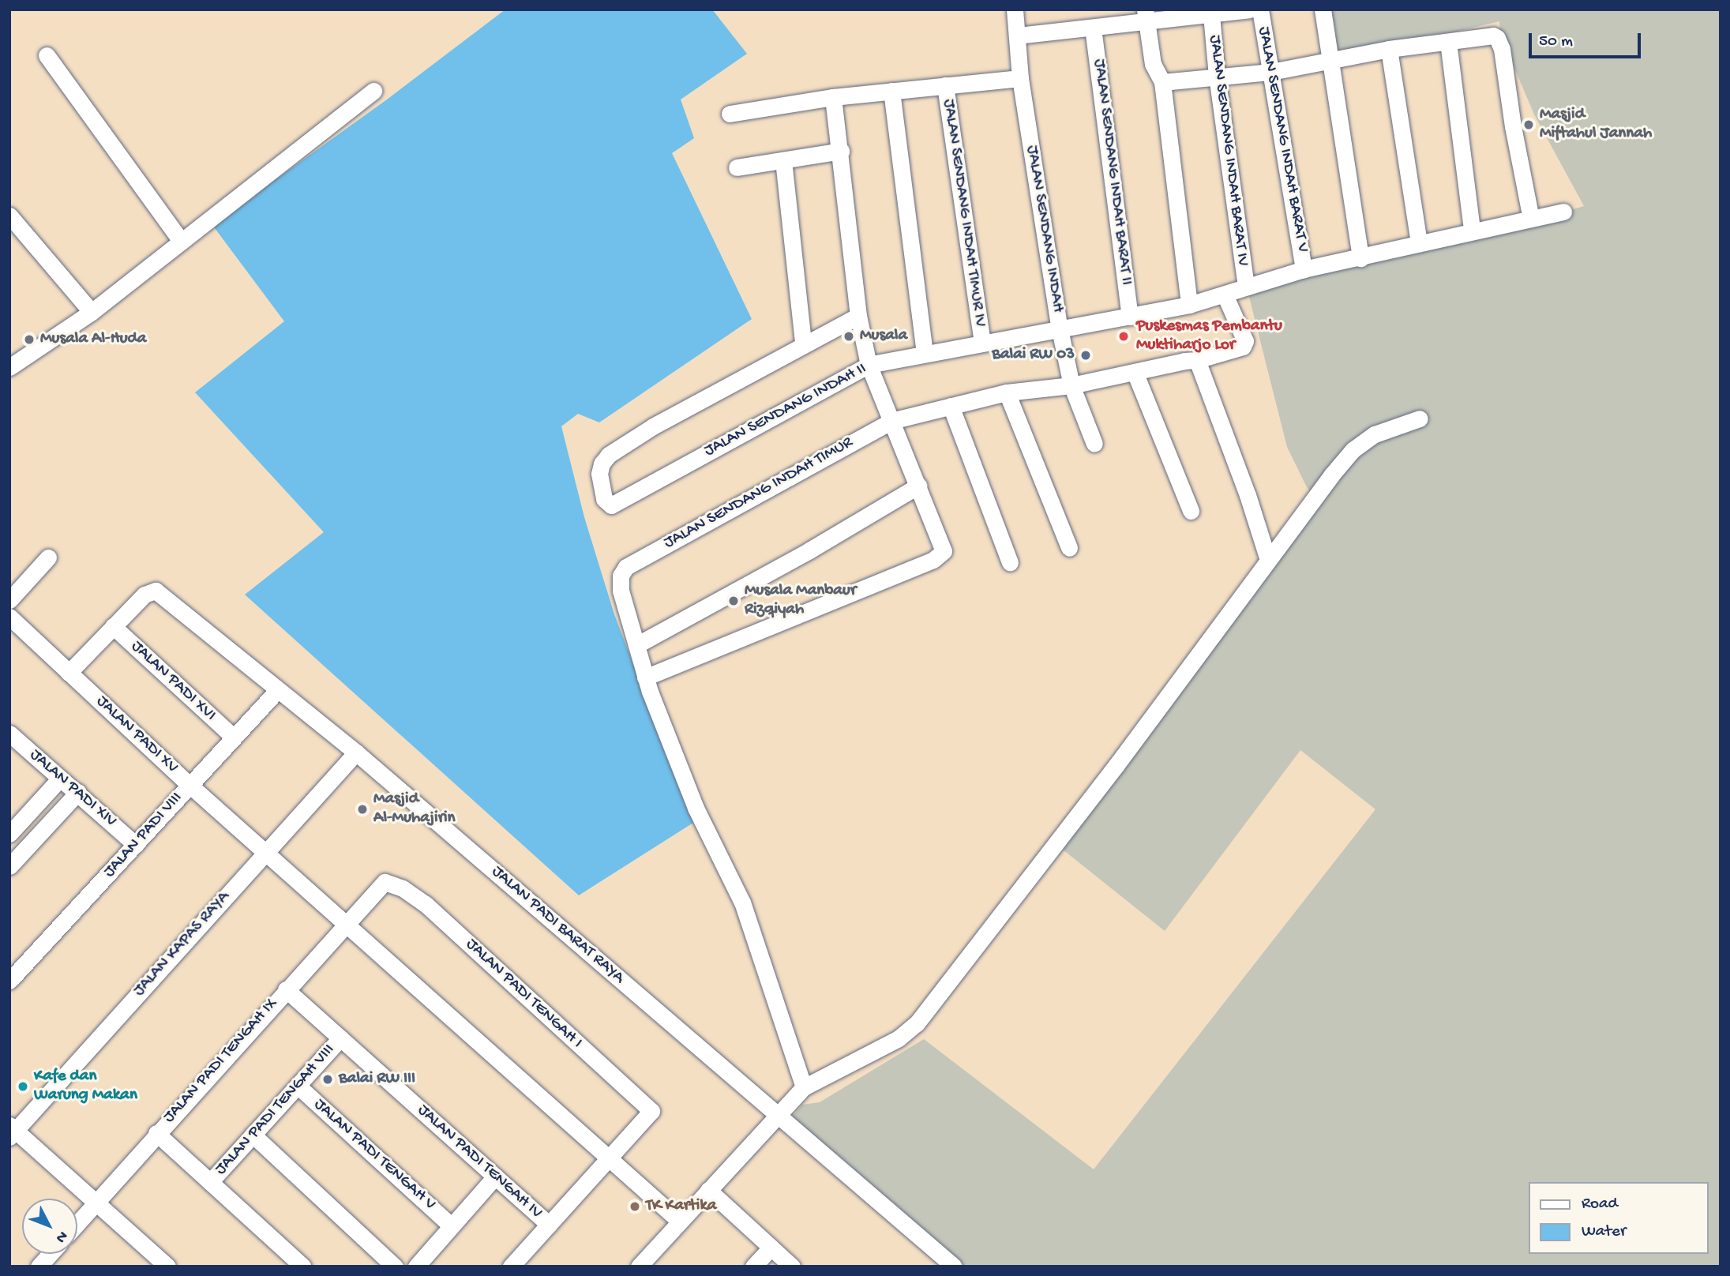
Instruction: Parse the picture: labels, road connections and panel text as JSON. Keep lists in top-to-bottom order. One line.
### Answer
{"streets":{"street":["JALAN SENDANG INDAH BARAT V","JALAN SENDANG INDAH BARAT IV","JALAN SENDANG INDAH BARAT II","JALAN SENDANG INDAH TIMUR IV","JALAN SENDANG INDAH","JALAN SENDANG INDAH II","JALAN SENDANG INDAH TIMUR","JALAN PADI XVI","JALAN PADI XV","JALAN PADI XIV","JALAN PADI VIII","JALAN PADI BARAT RAYA","JALAN KAPAS RAYA","JALAN PADI TENGAH I","JALAN PADI TENGAH IX","JALAN PADI TENGAH VIII","JALAN PADI TENGAH V","JALAN PADI TENGAH IV"]},"crossings":[["JALAN SENDANG INDAH BARAT V","JALAN SENDANG INDAH II"],["JALAN SENDANG INDAH BARAT IV","JALAN SENDANG INDAH II"],["JALAN SENDANG INDAH BARAT II","JALAN SENDANG INDAH II"],["JALAN SENDANG INDAH TIMUR IV","JALAN SENDANG INDAH II"],["JALAN SENDANG INDAH","JALAN SENDANG INDAH II"],["JALAN SENDANG INDAH","JALAN SENDANG INDAH TIMUR"],["JALAN SENDANG INDAH II","JALAN SENDANG INDAH TIMUR"],["JALAN PADI XVI","JALAN PADI VIII"],["JALAN PADI XVI","JALAN PADI BARAT RAYA"],["JALAN PADI XV","JALAN PADI VIII"],["JALAN PADI XV","JALAN KAPAS RAYA"],["JALAN PADI XIV","JALAN PADI VIII"],["JALAN PADI VIII","JALAN PADI BARAT RAYA"],["JALAN PADI BARAT RAYA","JALAN KAPAS RAYA"],["JALAN PADI TENGAH I","JALAN PADI TENGAH IX"],["JALAN PADI TENGAH IX","JALAN PADI TENGAH IV"],["JALAN PADI TENGAH VIII","JALAN PADI TENGAH V"],["JALAN PADI TENGAH VIII","JALAN PADI TENGAH IV"]],"places":["Masjid Miftahul Jannah","Musala","Puskesmas Pembantu Muktiharjo Lor","Musala Al-Huda","Balai RW 03","Musala Manbaur Rizqiyah","Masjid Al-Muhajirin","Balai RW III","Kafe dan Warung Makan","TK Kartika"],"legend":["Road","Water"],"scale_bar":"50 m","north":"bottom right"}
